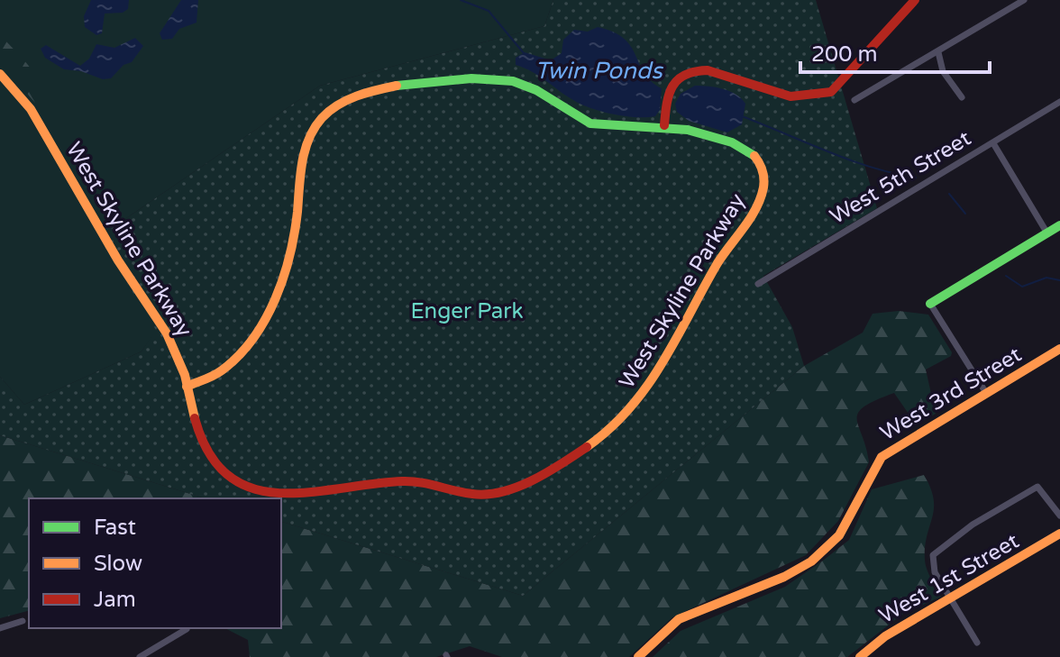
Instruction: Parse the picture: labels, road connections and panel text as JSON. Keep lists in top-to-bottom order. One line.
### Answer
{"streets":{"street":["West 5th Street","West Skyline Parkway","West 3rd Street","West 1st Street"]},"water":["Twin Ponds"],"parks":["Enger Park"],"legend":["Fast","Slow","Jam"],"scale_bar":"200 m"}
